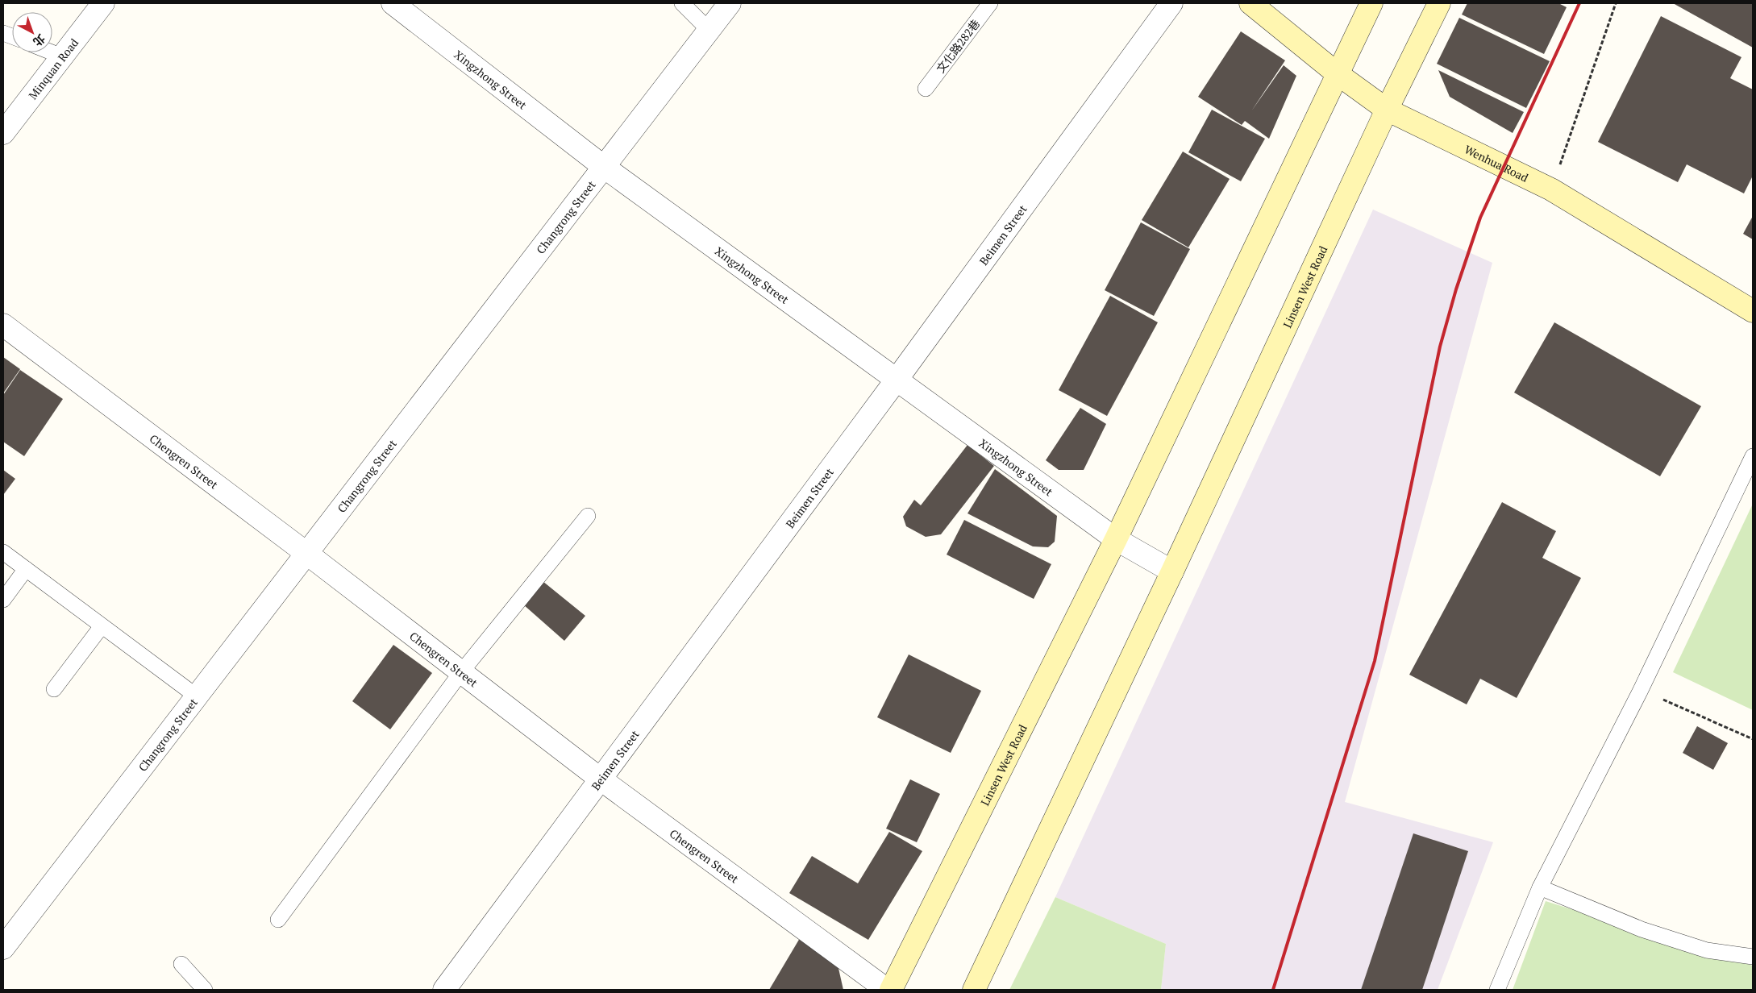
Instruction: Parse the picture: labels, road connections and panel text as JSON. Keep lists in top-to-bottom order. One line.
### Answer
{"streets":{"main road":["Wenhua Road","Linsen West Road"],"street":["Minquan Road","Xingzhong Street","Changrong Street","Beimen Street","Chengren Street"],"lane":["文化路282巷"]},"crossings":[["Xingzhong Street","Changrong Street"],["Xingzhong Street","Beimen Street"],["Xingzhong Street","Linsen West Road"],["Wenhua Road","Linsen West Road"],["Changrong Street","Chengren Street"],["Beimen Street","Chengren Street"]],"north":"bottom right"}
